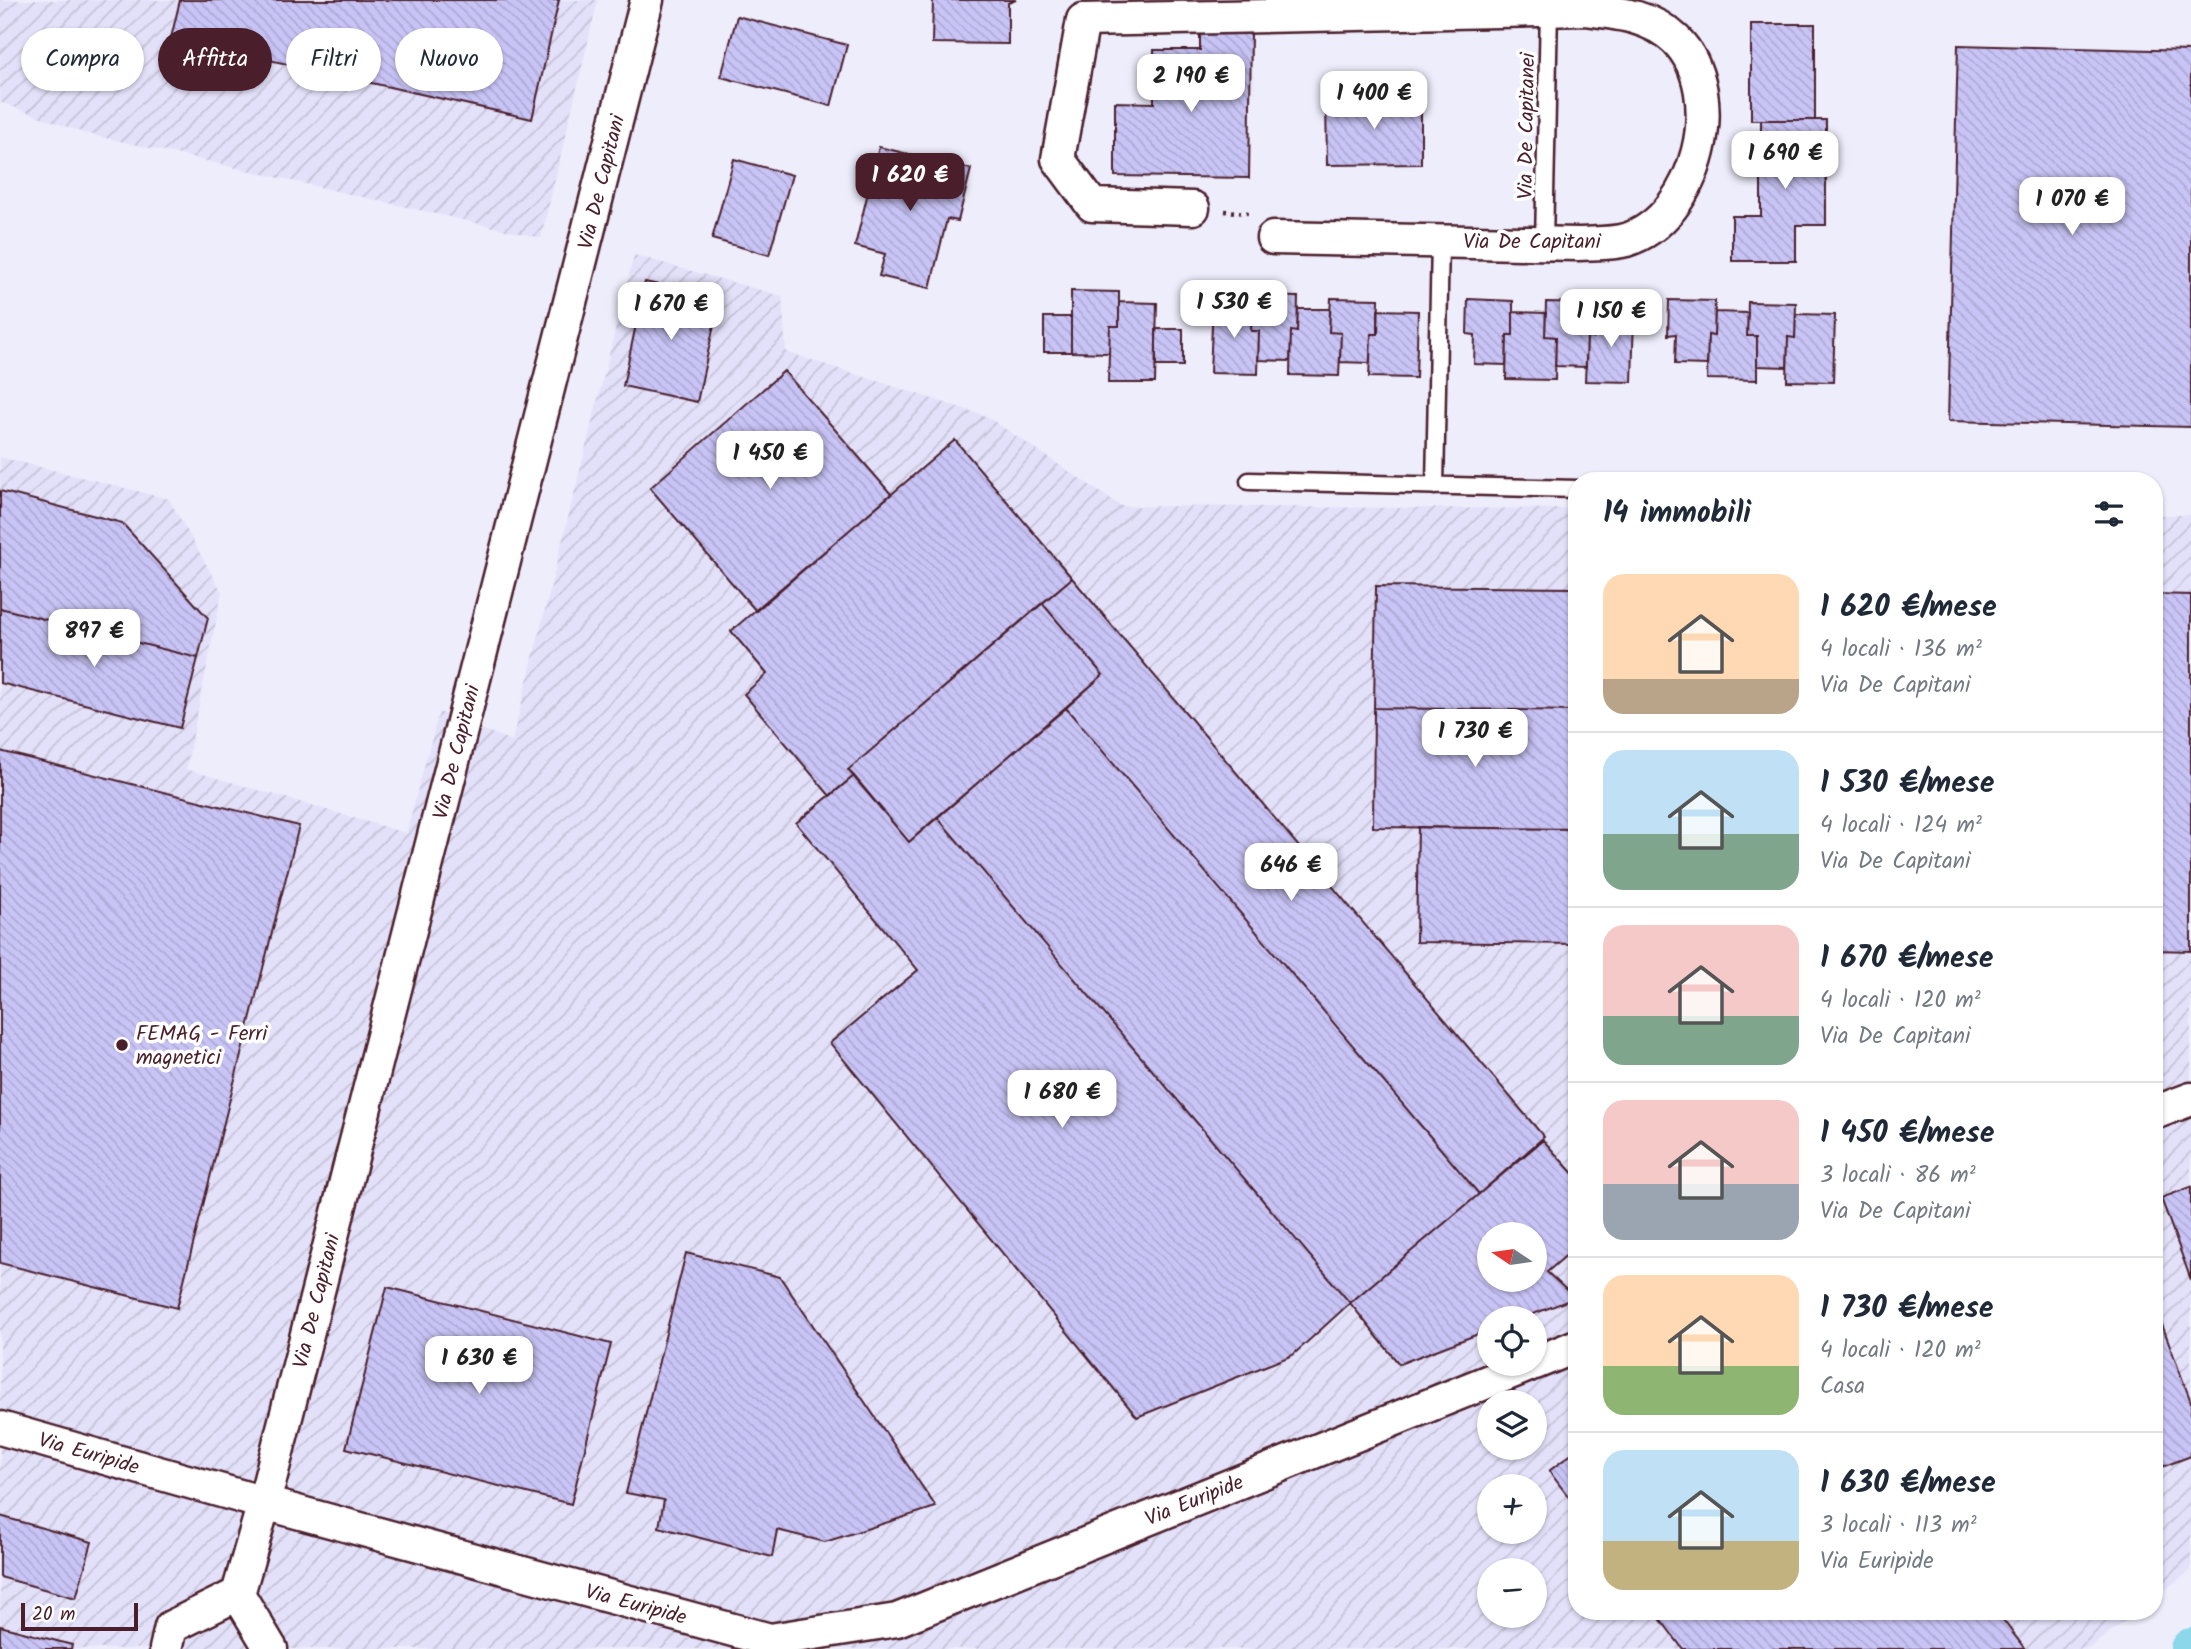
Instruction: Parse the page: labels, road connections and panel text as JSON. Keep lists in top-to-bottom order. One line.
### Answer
{"streets":{"street":["Via De Capitani","Via Euripide"],"lane":["Via De Capitanei"]},"crossings":[["Via De Capitanei","Via De Capitani"],["Via De Capitani","Via Euripide"]],"places":["FEMAG - Ferri magnetici"],"scale_bar":"20 m","north":"left","page":{"chip":["Compra","Affitta","Filtri","Nuovo"],"price":["2 190 €","1 400 €","1 690 €","1 620 €","1 070 €","1 530 €","1 670 €","1 150 €","1 450 €","897 €","1 730 €","646 €","1 680 €","1 630 €"],"heading":"14 immobili","list":[{"name":"1 620 €/mese","note":"4 locali · 136 m² · Via De Capitani"},{"name":"1 530 €/mese","note":"4 locali · 124 m² · Via De Capitani"},{"name":"1 670 €/mese","note":"4 locali · 120 m² · Via De Capitani"},{"name":"1 450 €/mese","note":"3 locali · 86 m² · Via De Capitani"},{"name":"1 730 €/mese","note":"4 locali · 120 m² · Casa"},{"name":"1 630 €/mese","note":"3 locali · 113 m² · Via Euripide"}],"map_buttons":["+","−"],"scale":"20 m"}}
